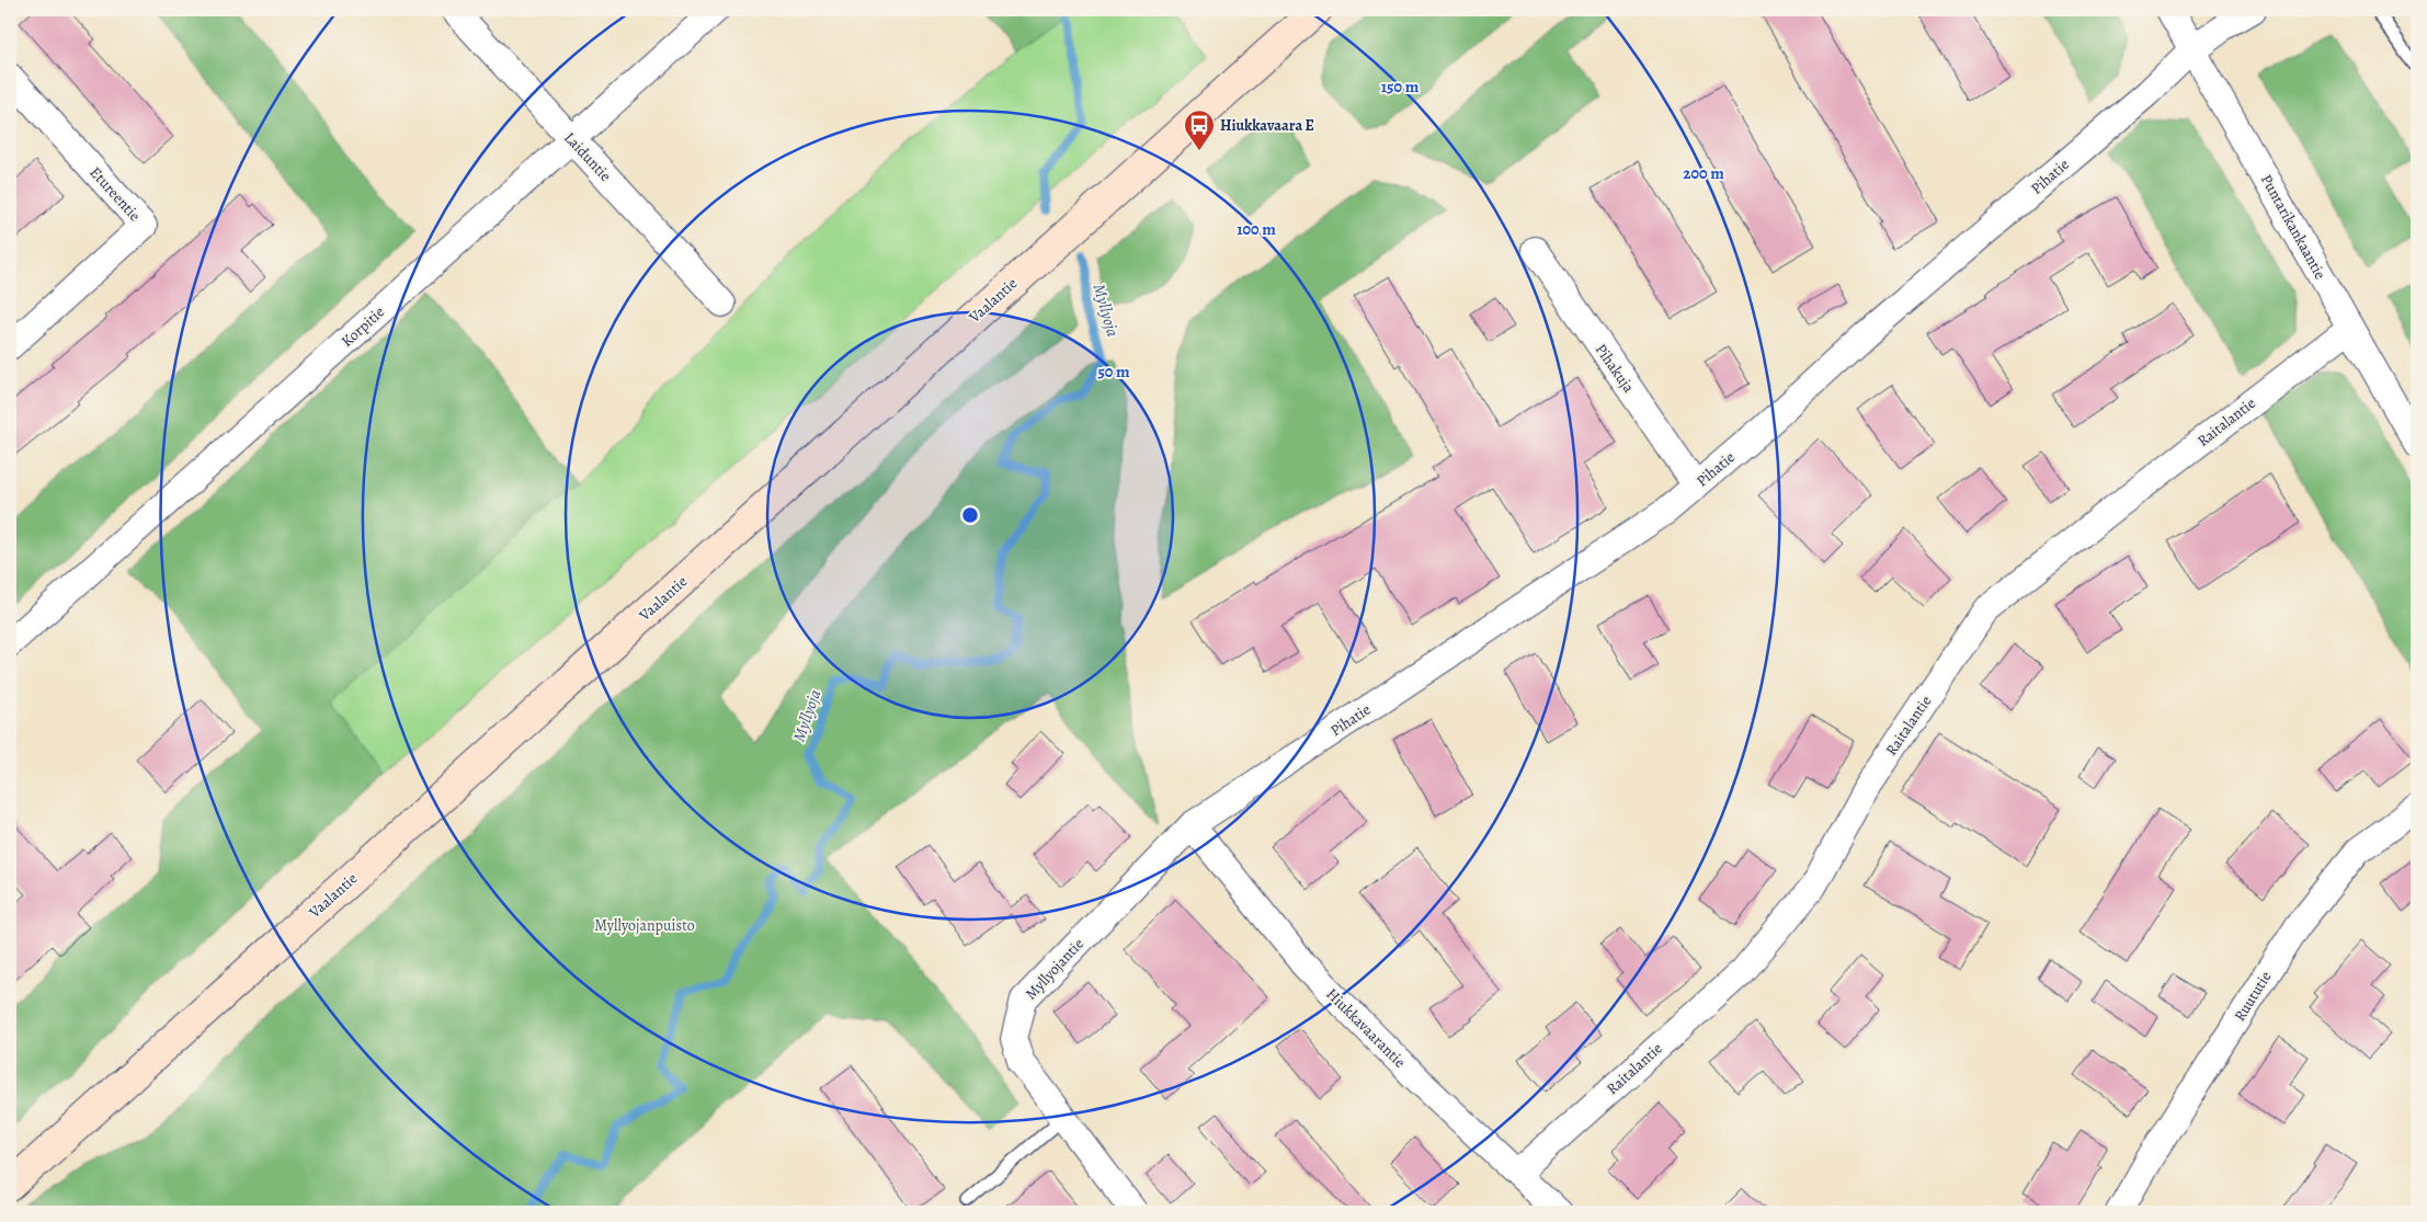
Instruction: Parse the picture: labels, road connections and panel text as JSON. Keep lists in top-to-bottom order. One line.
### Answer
{"streets":{"street":["Laiduntie","Pihatie","Etureentie","Puntarikankaantie","Vaalantie","Korpitie","Pihakuja","Raitalantie","Myllyojantie","Ruututie","Hiukkavaarantie"]},"crossings":[["Laiduntie","Korpitie"],["Pihatie","Puntarikankaantie"],["Pihatie","Pihakuja"],["Pihatie","Myllyojantie"],["Pihatie","Hiukkavaarantie"],["Puntarikankaantie","Raitalantie"],["Raitalantie","Hiukkavaarantie"],["Myllyojantie","Hiukkavaarantie"]],"water":["Myllyoja"],"parks":["Myllyojanpuisto"],"places":{"bus stop":["Hiukkavaara E"]},"rings":["150 m","200 m","100 m","50 m"]}
